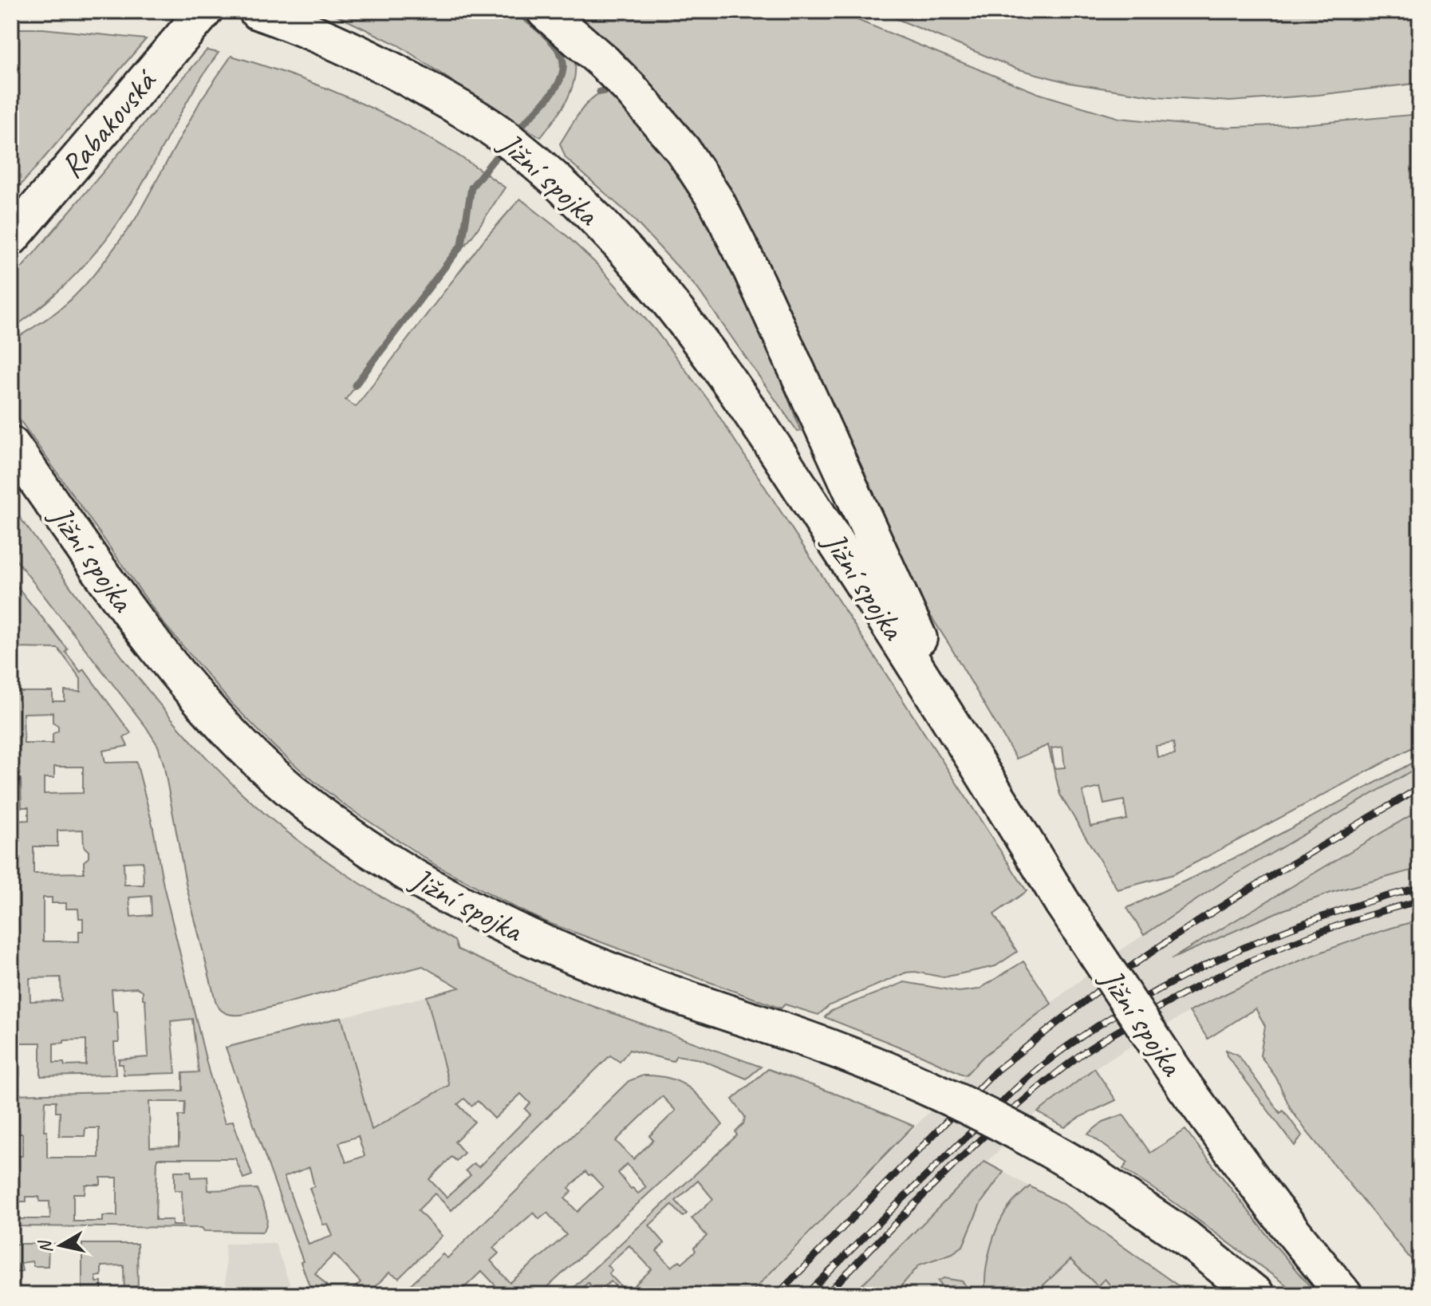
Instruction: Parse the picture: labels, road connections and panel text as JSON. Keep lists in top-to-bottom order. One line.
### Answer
{"streets":{"main road":["Rabakovská","Jižní spojka"]},"north":"left"}
